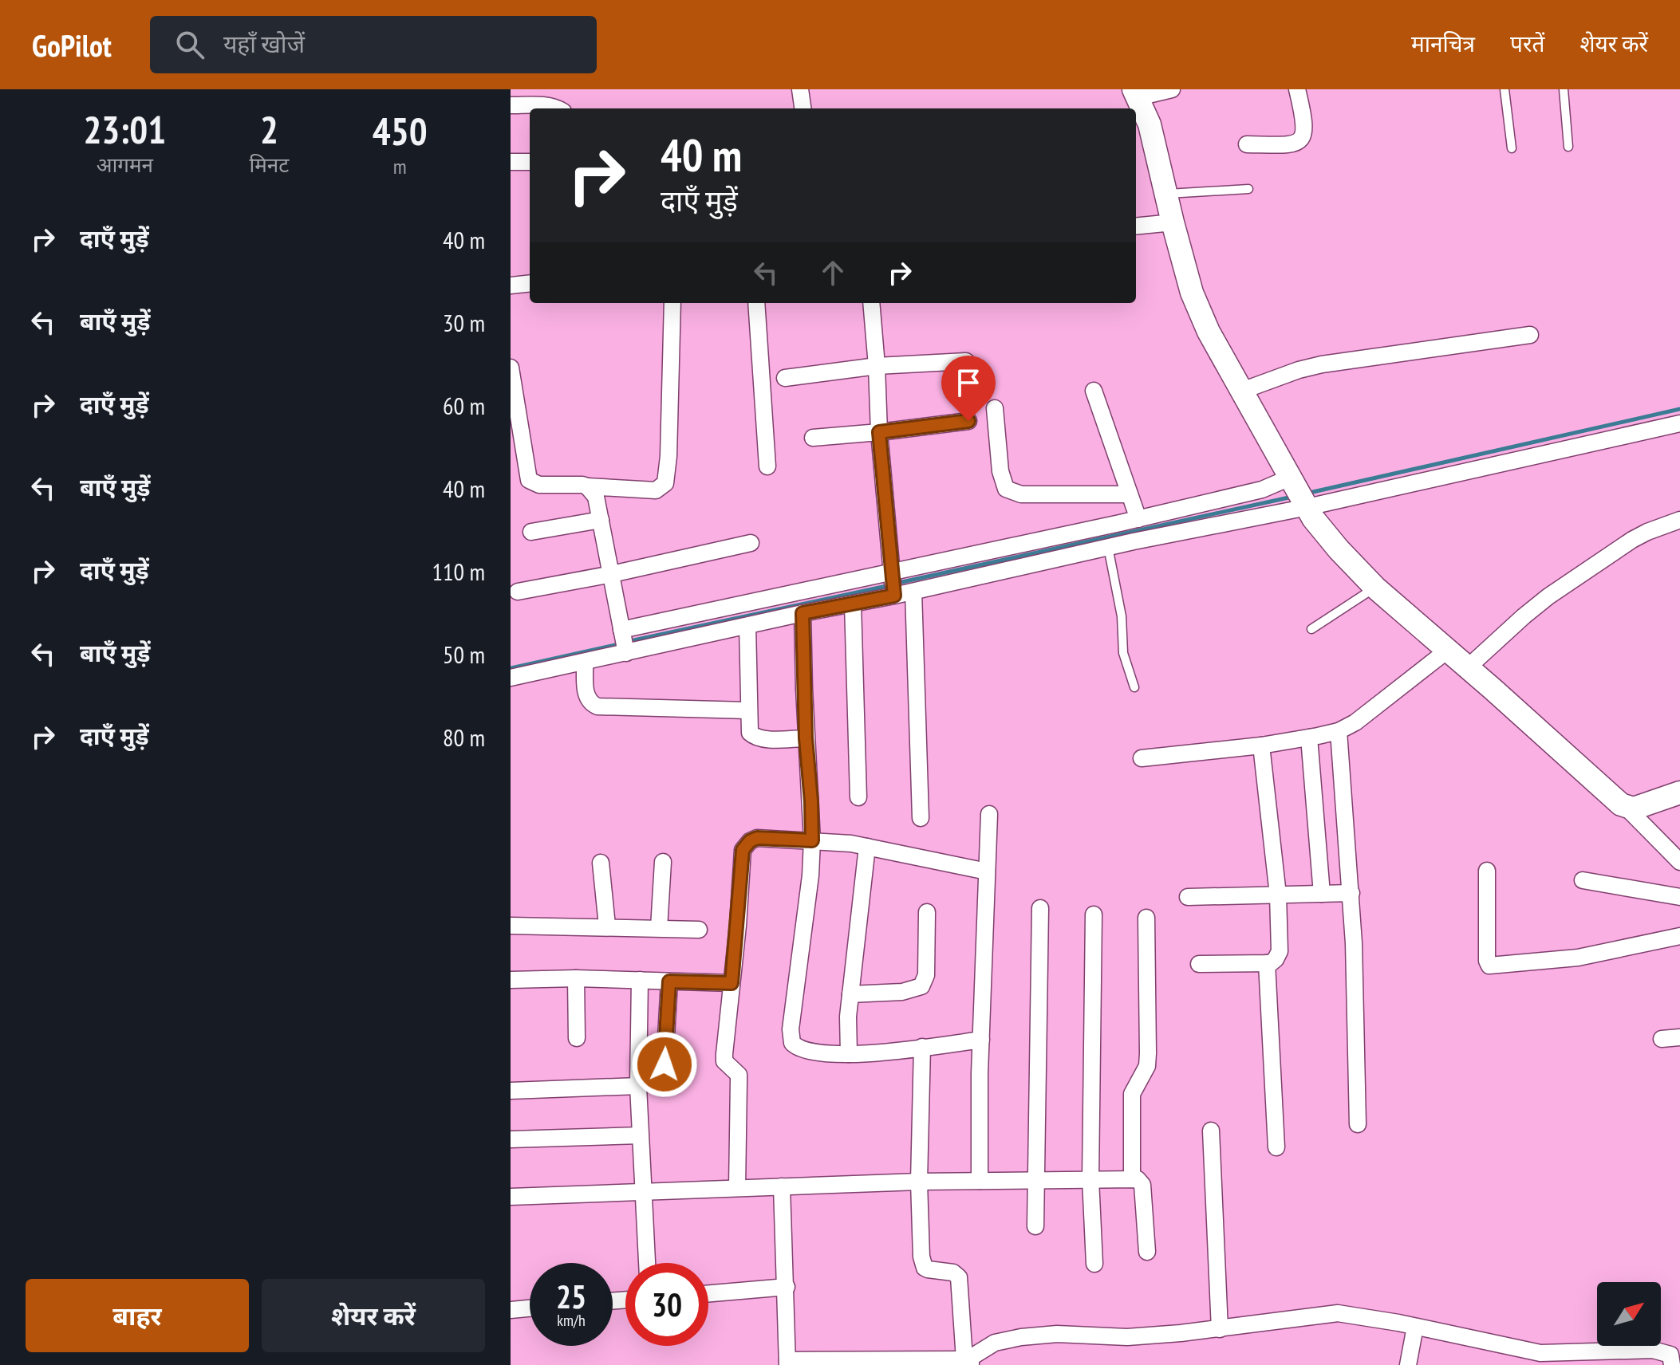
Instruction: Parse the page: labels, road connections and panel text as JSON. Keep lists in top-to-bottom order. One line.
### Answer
{"north":"top right","page":{"header":"GoPilot","search":"यहाँ खोजें","nav":["मानचित्र","परतें","शेयर करें"],"eta":["23:01","आगमन","2","मिनट","450","m"],"turn":["40 m","दाएँ मुड़ें"],"list":[{"name":"दाएँ मुड़ें","value":"40 m"},{"name":"बाएँ मुड़ें","value":"30 m"},{"name":"दाएँ मुड़ें","value":"60 m"},{"name":"बाएँ मुड़ें","value":"40 m"},{"name":"दाएँ मुड़ें","value":"110 m"},{"name":"बाएँ मुड़ें","value":"50 m"},{"name":"दाएँ मुड़ें","value":"80 m"}],"speed":"25 km/h","limit":"30","buttons":["बाहर","शेयर करें"]}}
